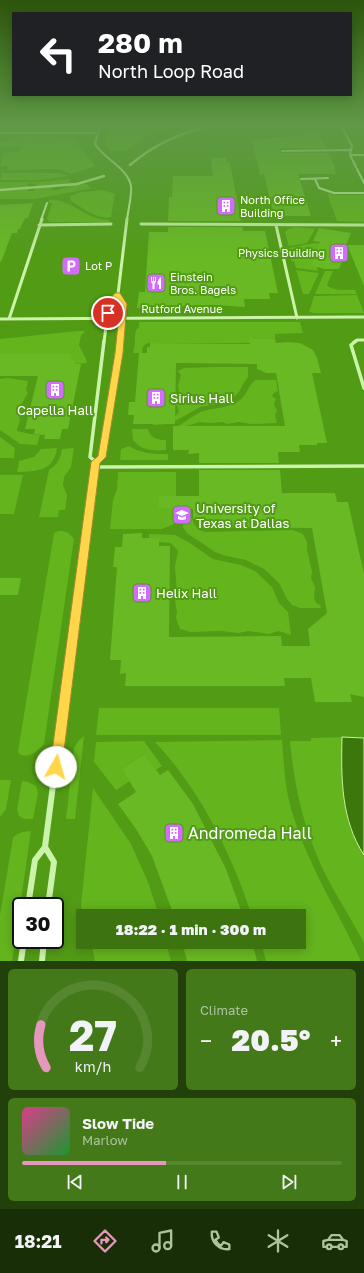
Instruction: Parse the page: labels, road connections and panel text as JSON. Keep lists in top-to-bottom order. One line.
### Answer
{"streets":{"street":["Rutford Avenue"]},"places":{"building":["North Office Building","Physics Building","Capella Hall","Sirius Hall","Helix Hall","Andromeda Hall"],"parking":["Lot P"],"restaurant":["Einstein Bros. Bagels"],"school or university":["University of Texas at Dallas"]},"page":{"turn":["280 m","North Loop Road"],"limit":"30","trip":"18:22 · 1 min · 300 m","tile":"Climate","heat":["−","20.5°","+"],"song":["Slow Tide","Marlow"],"tabs":"18:21","gauge":["27","km/h"]}}
